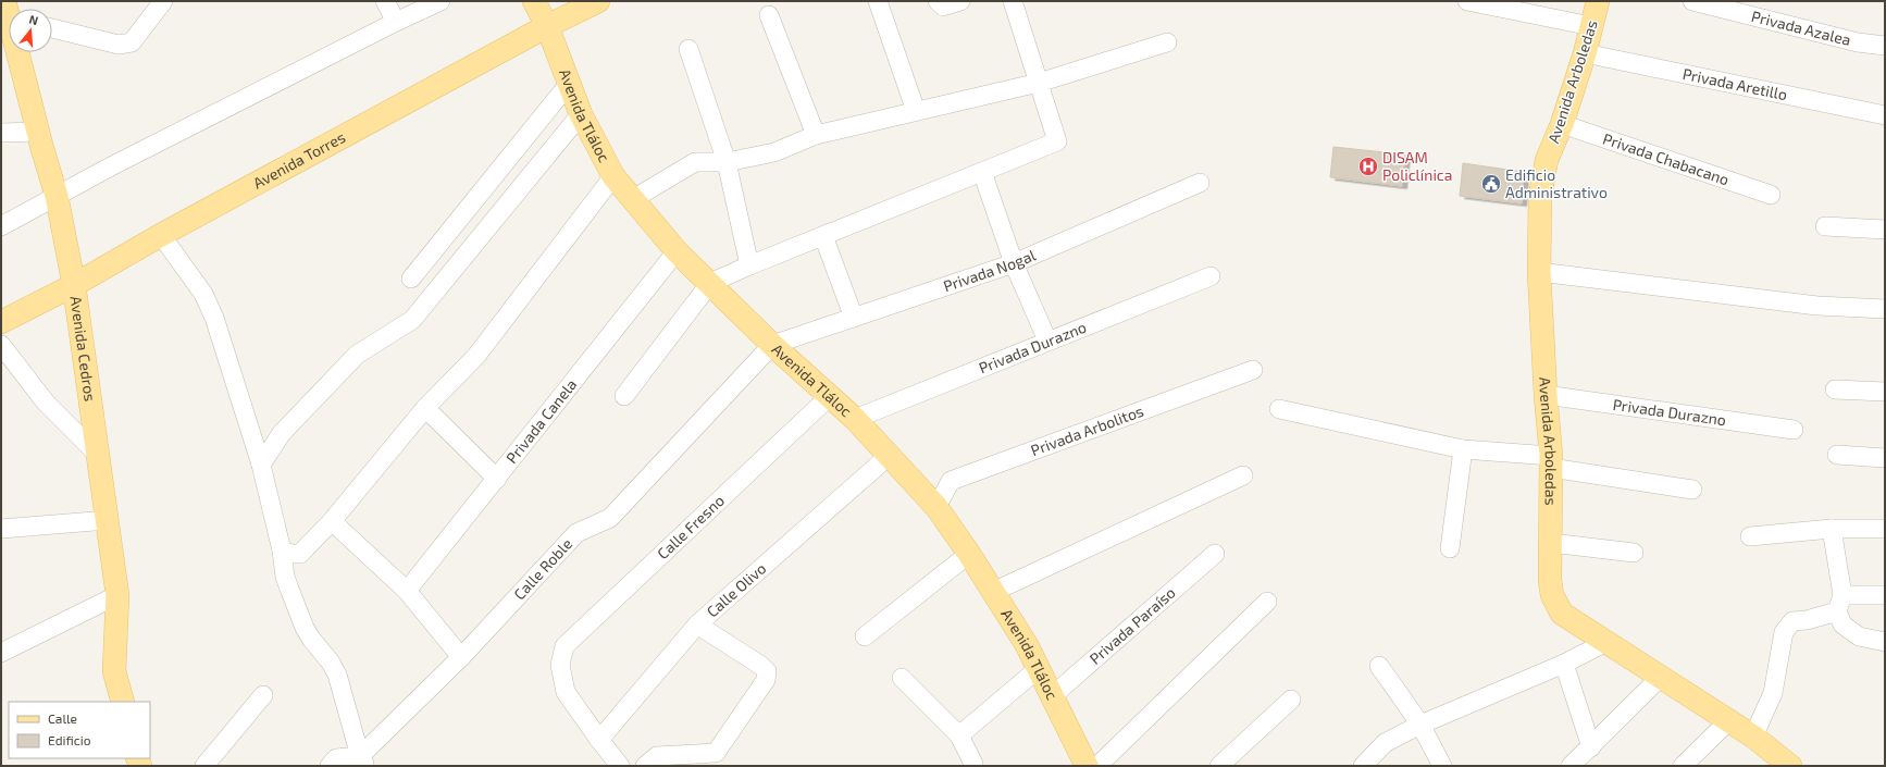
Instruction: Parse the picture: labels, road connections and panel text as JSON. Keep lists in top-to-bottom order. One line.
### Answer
{"streets":{"main road":["Avenida Arboledas","Avenida Tláloc","Avenida Torres","Avenida Cedros"],"street":["Privada Azalea","Privada Aretillo","Privada Chabacano","Privada Nogal","Privada Durazno","Privada Canela","Privada Arbolitos","Calle Fresno","Calle Roble","Calle Olivo","Privada Paraíso"]},"crossings":[["Avenida Arboledas","Privada Aretillo"],["Avenida Arboledas","Privada Chabacano"],["Avenida Arboledas","Privada Durazno"],["Avenida Tláloc","Avenida Torres"],["Avenida Tláloc","Privada Nogal"],["Avenida Tláloc","Privada Durazno"],["Avenida Tláloc","Privada Canela"],["Avenida Tláloc","Privada Arbolitos"],["Avenida Tláloc","Calle Fresno"],["Avenida Tláloc","Calle Roble"],["Avenida Tláloc","Calle Olivo"],["Avenida Tláloc","Privada Paraíso"],["Avenida Torres","Avenida Cedros"],["Privada Nogal","Calle Roble"],["Calle Fresno","Calle Olivo"]],"places":{"hospital":["DISAM Policlínica"],"public building":["Edificio Administrativo"]},"legend":["Calle","Edificio"],"north":"top"}
